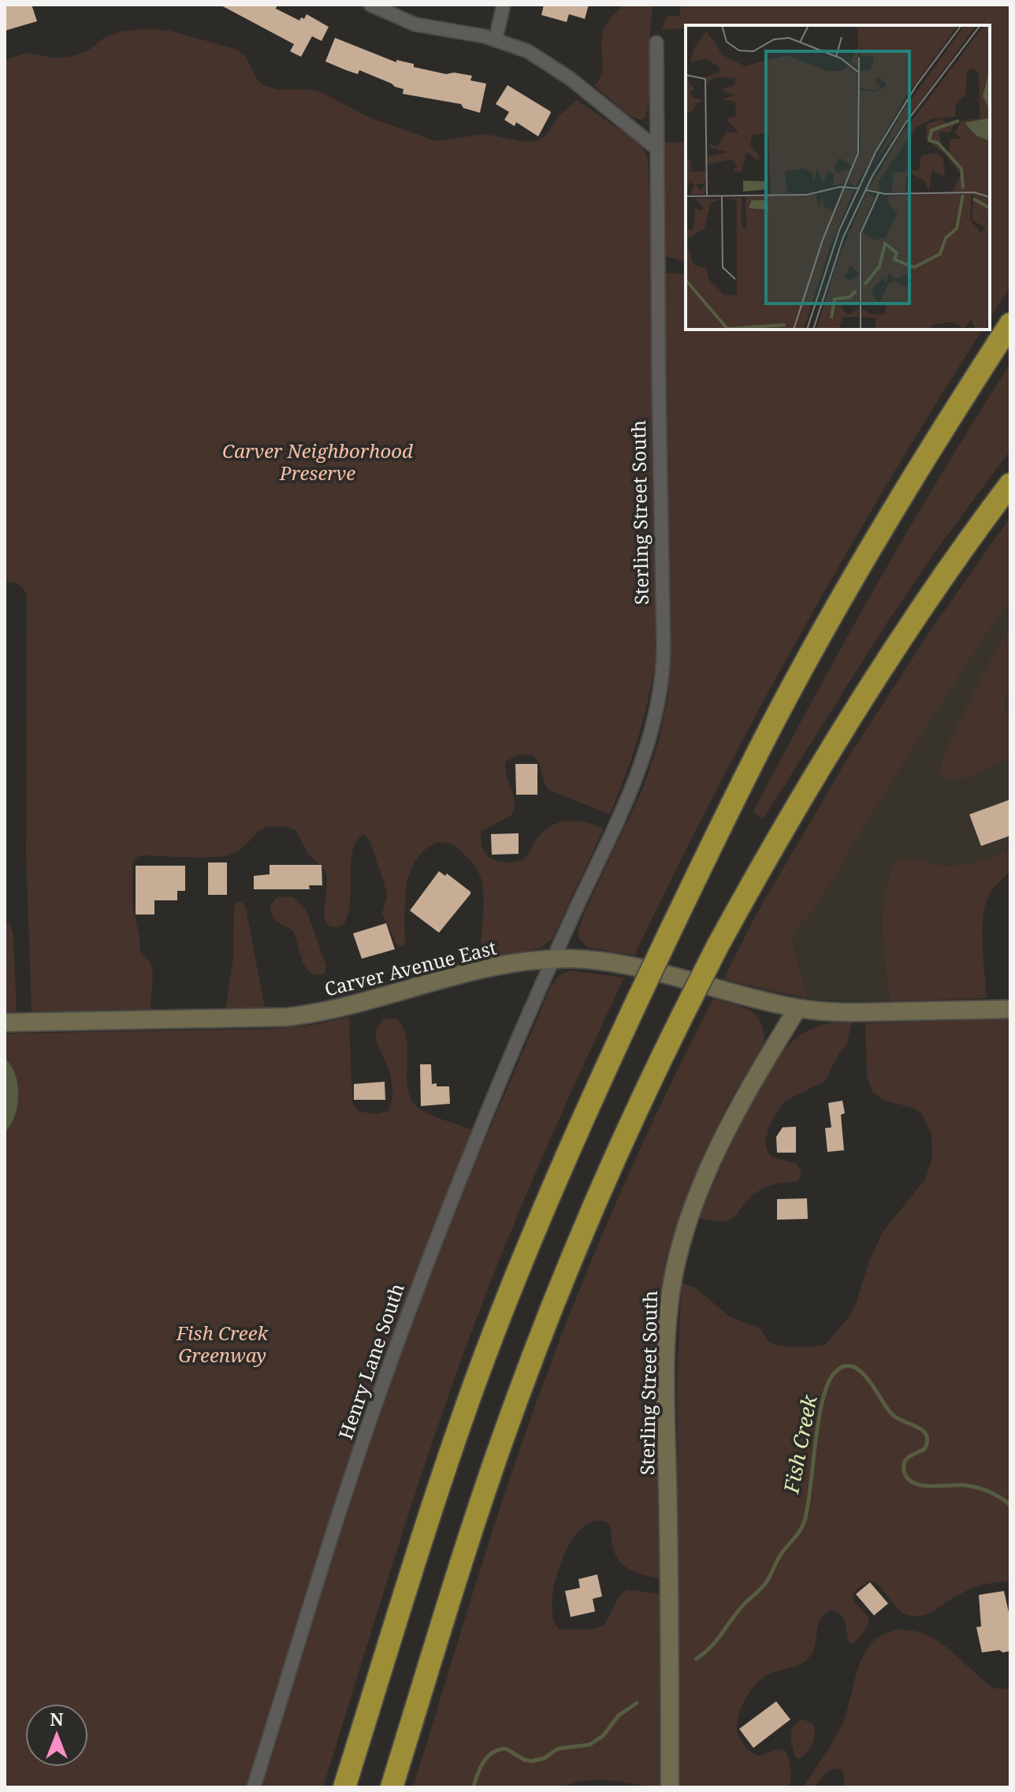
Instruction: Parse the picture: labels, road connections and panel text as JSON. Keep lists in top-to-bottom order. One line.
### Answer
{"streets":{"street":["Sterling Street South","Carver Avenue East","Henry Lane South"]},"crossings":[["Sterling Street South","Carver Avenue East"],["Sterling Street South","Henry Lane South"],["Carver Avenue East","Henry Lane South"]],"water":["Fish Creek"],"parks":["Carver Neighborhood Preserve","Fish Creek Greenway"],"north":"top"}
